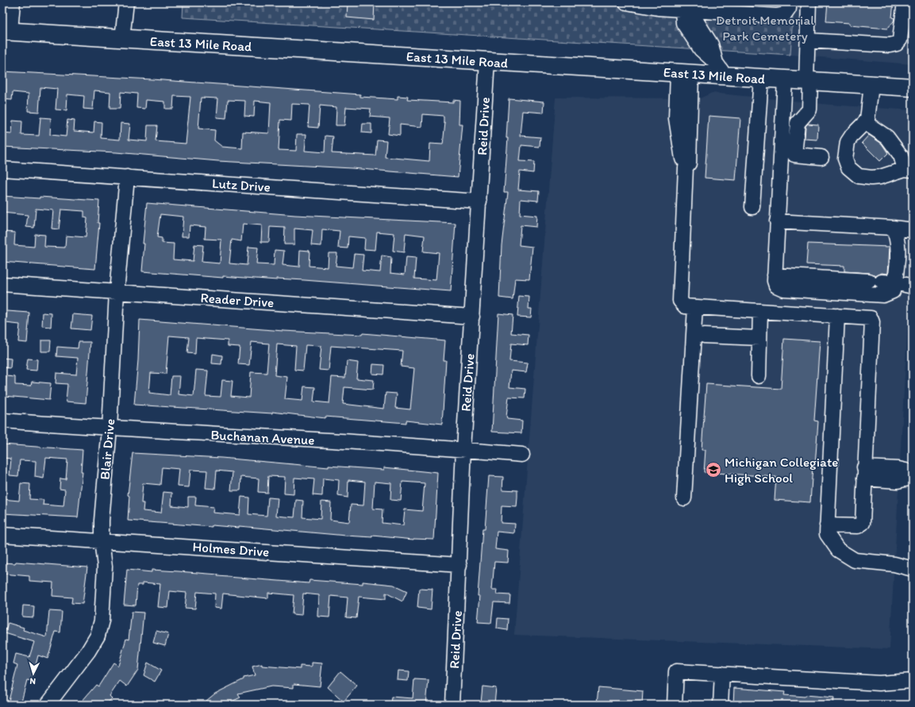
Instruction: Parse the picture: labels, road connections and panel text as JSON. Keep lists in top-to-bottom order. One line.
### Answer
{"streets":{"main road":["East 13 Mile Road"],"street":["Reid Drive","Lutz Drive","Reader Drive","Buchanan Avenue","Blair Drive","Holmes Drive"]},"crossings":[["East 13 Mile Road","Reid Drive"],["Reid Drive","Lutz Drive"],["Reid Drive","Reader Drive"],["Reid Drive","Buchanan Avenue"],["Reid Drive","Holmes Drive"],["Lutz Drive","Blair Drive"],["Reader Drive","Blair Drive"],["Buchanan Avenue","Blair Drive"],["Blair Drive","Holmes Drive"]],"parks":["Detroit Memorial Park Cemetery"],"places":{"school or university":["Michigan Collegiate High School"]},"north":"bottom"}
